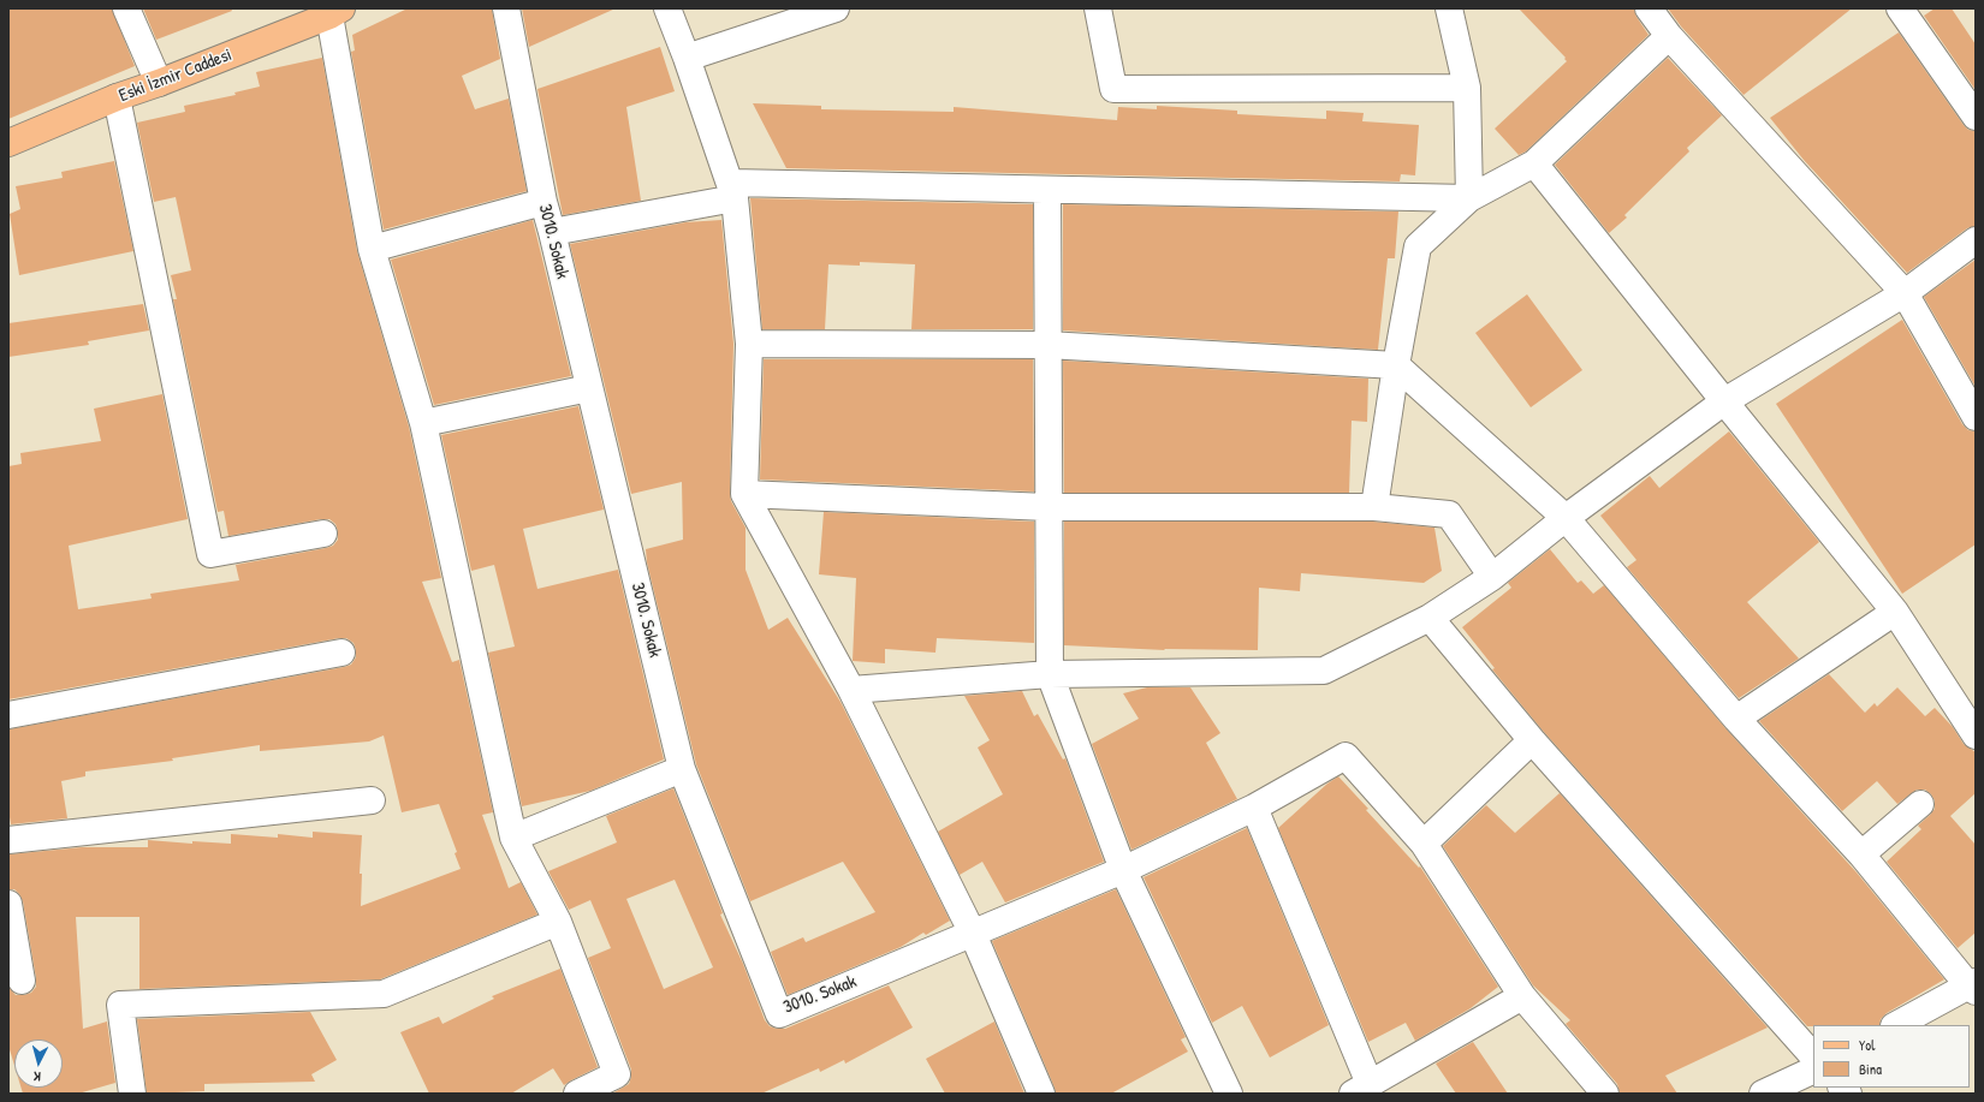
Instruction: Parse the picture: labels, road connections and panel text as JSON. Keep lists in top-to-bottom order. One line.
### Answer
{"streets":{"main road":["Eski İzmir Caddesi"],"street":["3010. Sokak"]},"legend":["Yol","Bina"],"north":"bottom"}
